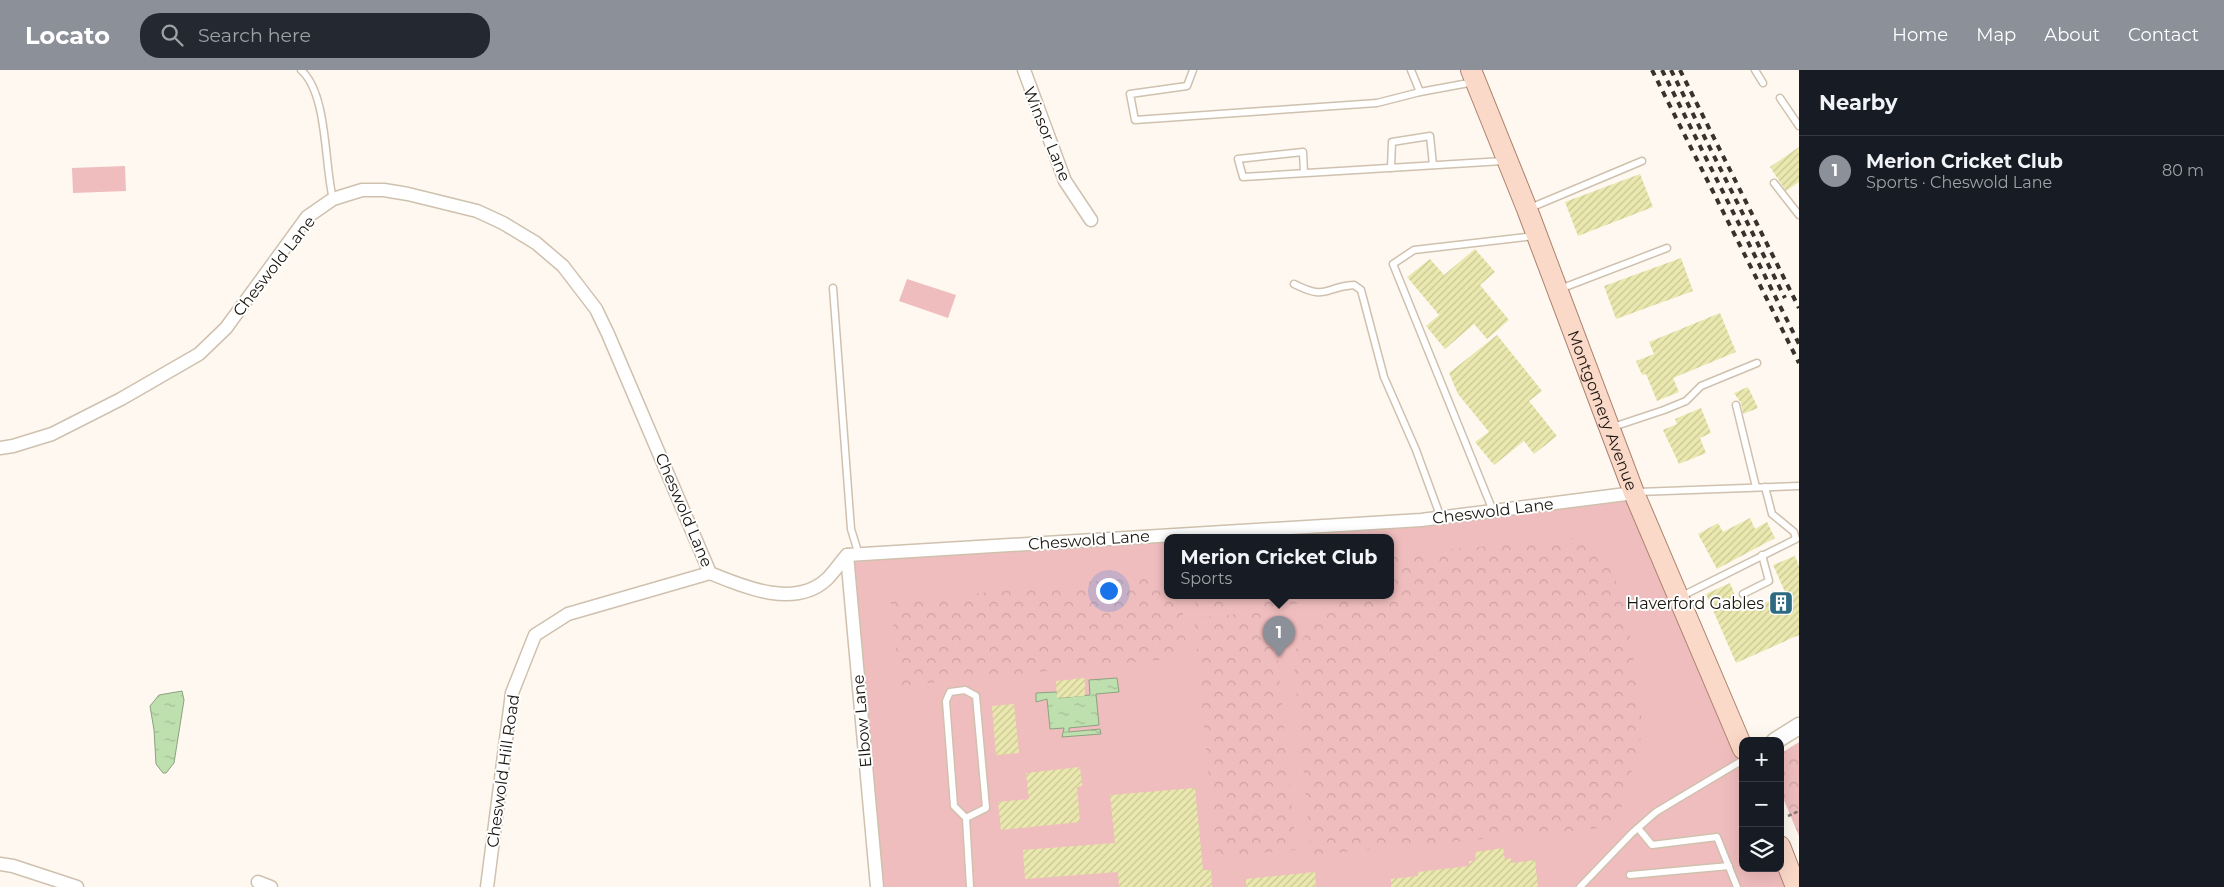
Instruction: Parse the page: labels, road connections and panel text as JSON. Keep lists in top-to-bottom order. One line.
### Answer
{"streets":{"main road":["Montgomery Avenue"],"street":["Winsor Lane","Cheswold Lane","Elbow Lane","Cheswold Hill Road"]},"crossings":[["Cheswold Lane","Montgomery Avenue"],["Cheswold Lane","Elbow Lane"],["Cheswold Lane","Cheswold Hill Road"]],"places":{"building":["Haverford Gables"]},"page":{"header":"Locato","search":"Search here","nav":["Home","Map","About","Contact"],"heading":"Nearby","list":[{"mark":"1","name":"Merion Cricket Club","note":"Sports · Cheswold Lane","value":"80 m"}],"popup":["Merion Cricket Club","Sports"],"pins":"1","map_buttons":["+","−"]}}
